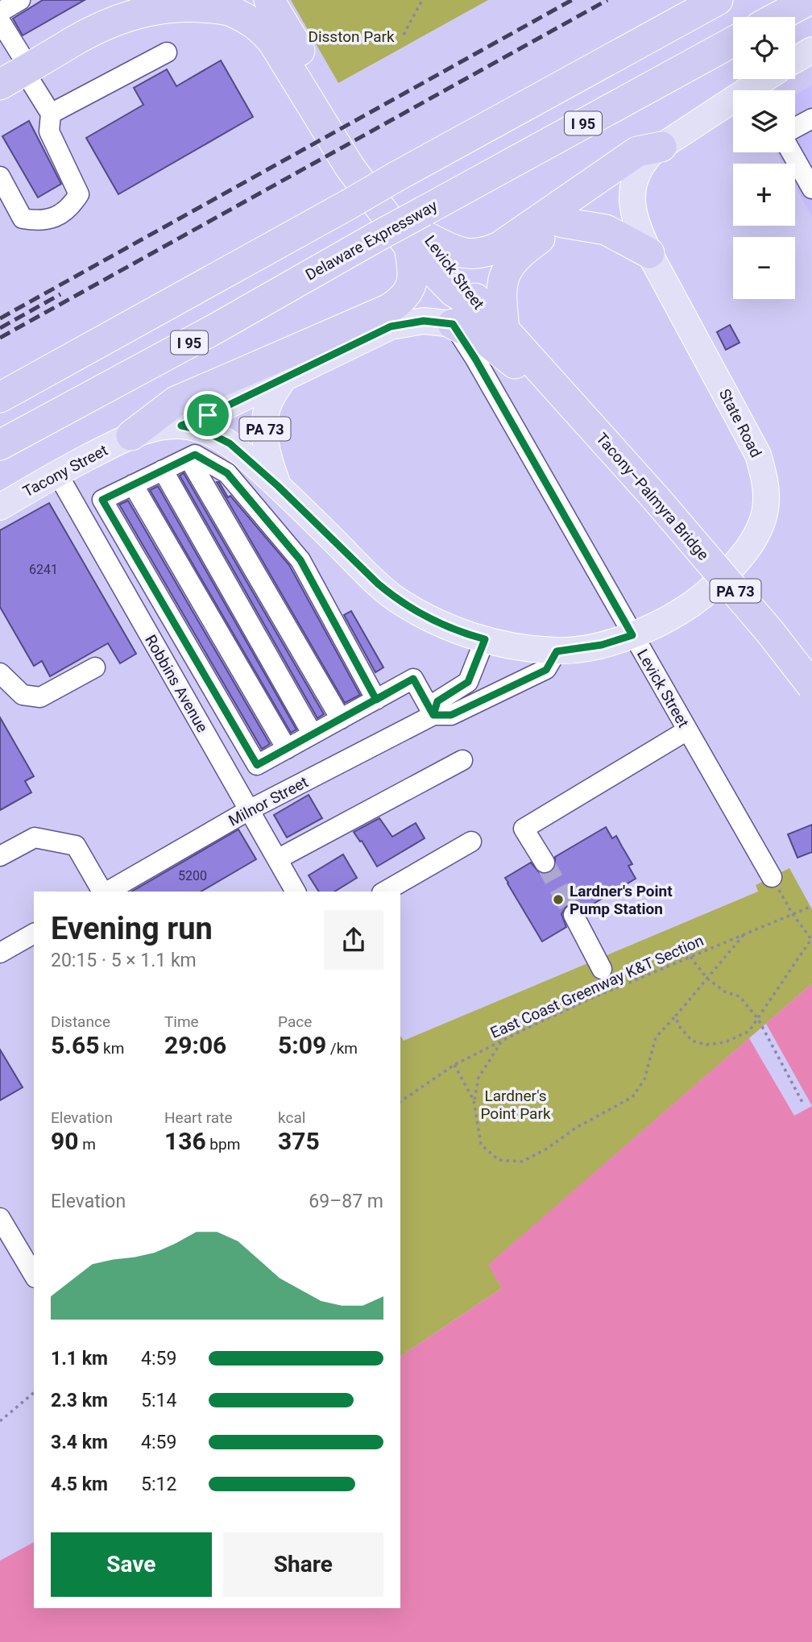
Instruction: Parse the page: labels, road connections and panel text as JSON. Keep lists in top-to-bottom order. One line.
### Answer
{"streets":{"highway":["I 95","Delaware Expressway","Levick Street","PA 73","Tacony–Palmyra Bridge"],"main road":["State Road","Tacony Street"],"street":["Robbins Avenue","Milnor Street"],"path":["East Coast Greenway K&T Section"]},"crossings":[["Delaware Expressway","Levick Street"],["Levick Street","State Road"],["Levick Street","PA 73"],["Levick Street","Tacony–Palmyra Bridge"],["State Road","PA 73"],["State Road","Tacony Street"],["State Road","Milnor Street"],["PA 73","Tacony–Palmyra Bridge"],["Tacony Street","Robbins Avenue"],["Robbins Avenue","Milnor Street"]],"parks":["Disston Park","Lardner's Point Park"],"places":["Lardner's Point Pump Station"],"house_numbers":["6241","5200"],"page":{"map_buttons":["+","−"],"heading":["Evening run","20:15 · 5 × 1.1 km"],"stats":[["Distance","5.65 km"],["Time","29:06"],["Pace","5:09 /km"],["Elevation","90 m"],["Heart rate","136 bpm"],["kcal","375"]],"chart":["Elevation","69–87 m"],"list":[{"name":"1.1 km","note":"4:59"},{"name":"2.3 km","note":"5:14"},{"name":"3.4 km","note":"4:59"},{"name":"4.5 km","note":"5:12"}],"buttons":["Save","Share"]}}
